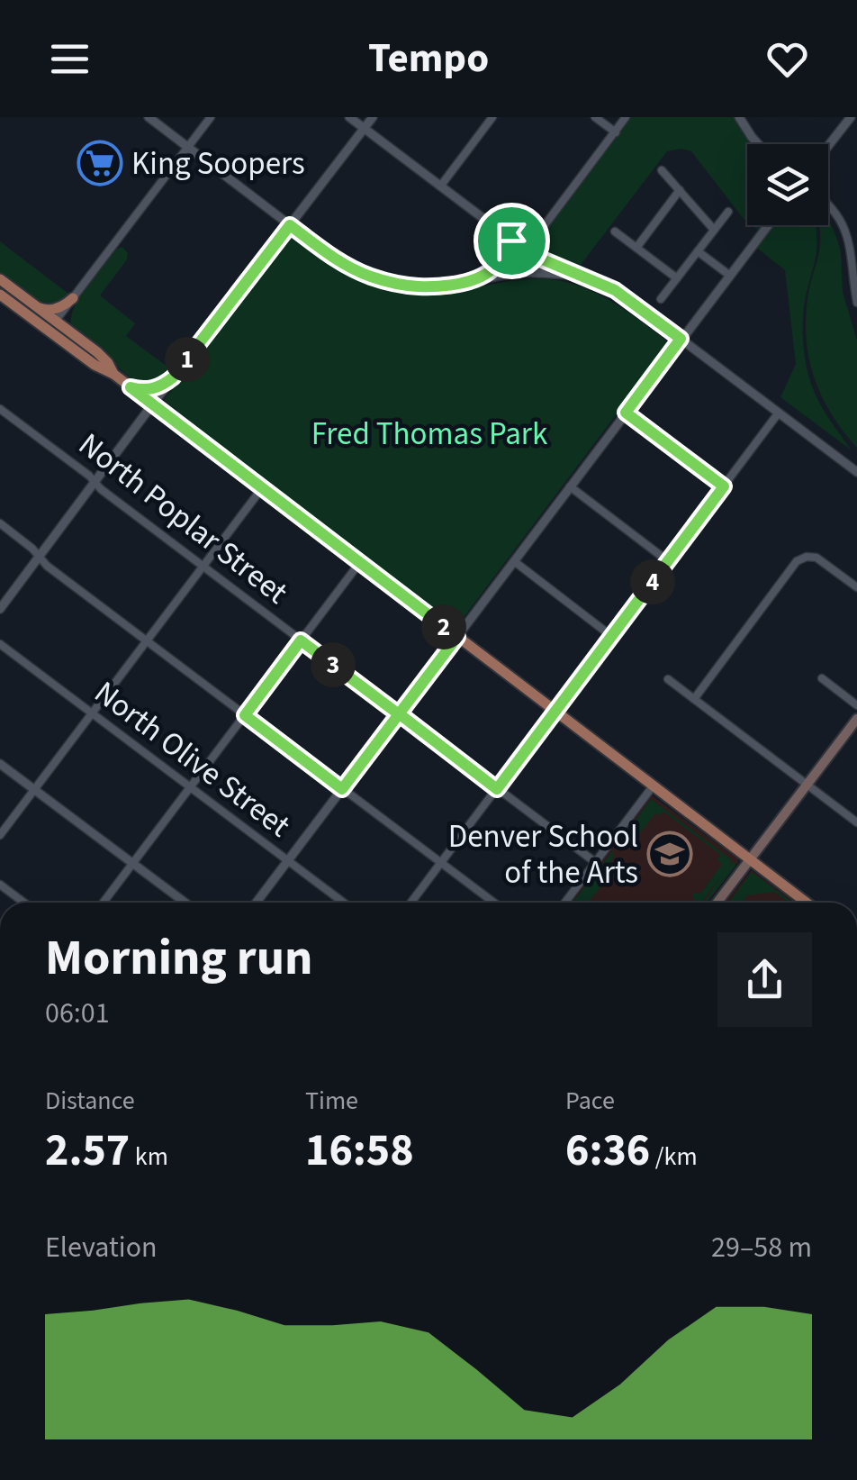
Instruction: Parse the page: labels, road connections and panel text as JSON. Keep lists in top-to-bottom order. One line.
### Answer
{"streets":{"street":["North Poplar Street","North Olive Street"]},"parks":["Fred Thomas Park"],"places":{"supermarket":["King Soopers"],"school or university":["Denver School of the Arts"]},"page":{"header":"Tempo","pins":["1","4","2","3"],"heading":["Morning run","06:01"],"stats":[["Distance","2.57 km"],["Time","16:58"],["Pace","6:36 /km"]],"chart":["Elevation","29–58 m"]}}
